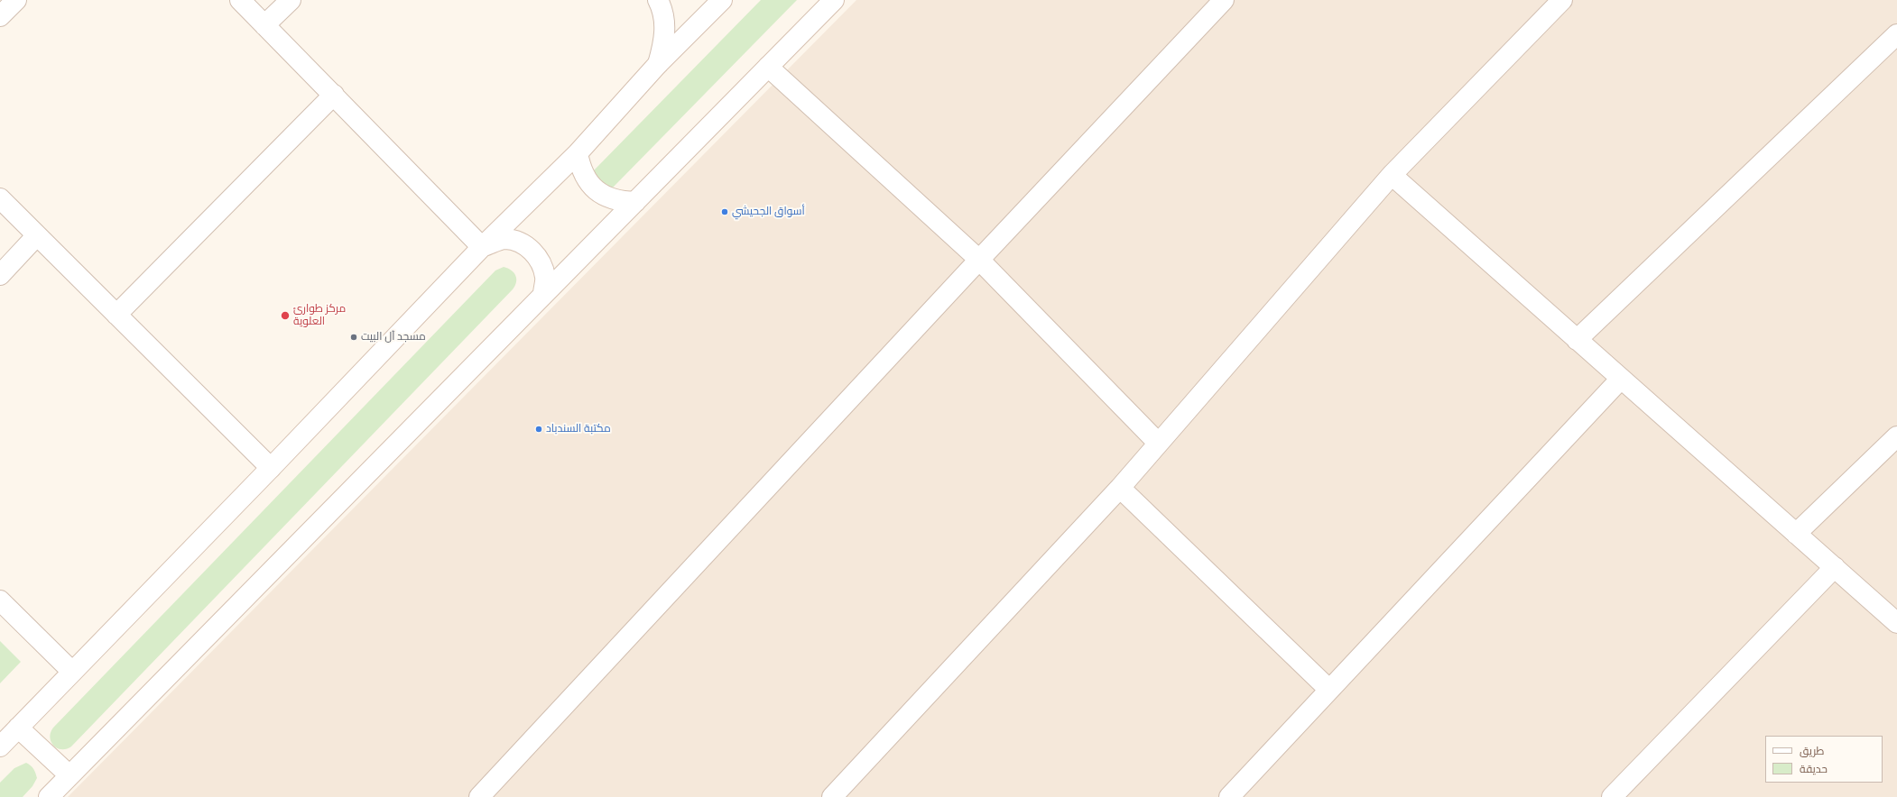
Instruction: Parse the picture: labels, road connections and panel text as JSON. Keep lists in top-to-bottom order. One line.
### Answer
{"places":["أسواق الجحيشي","مركز طوارئ العلوية","مسجد آل البيت","مكتبة السندباد"],"legend":["طريق","حديقة"]}
